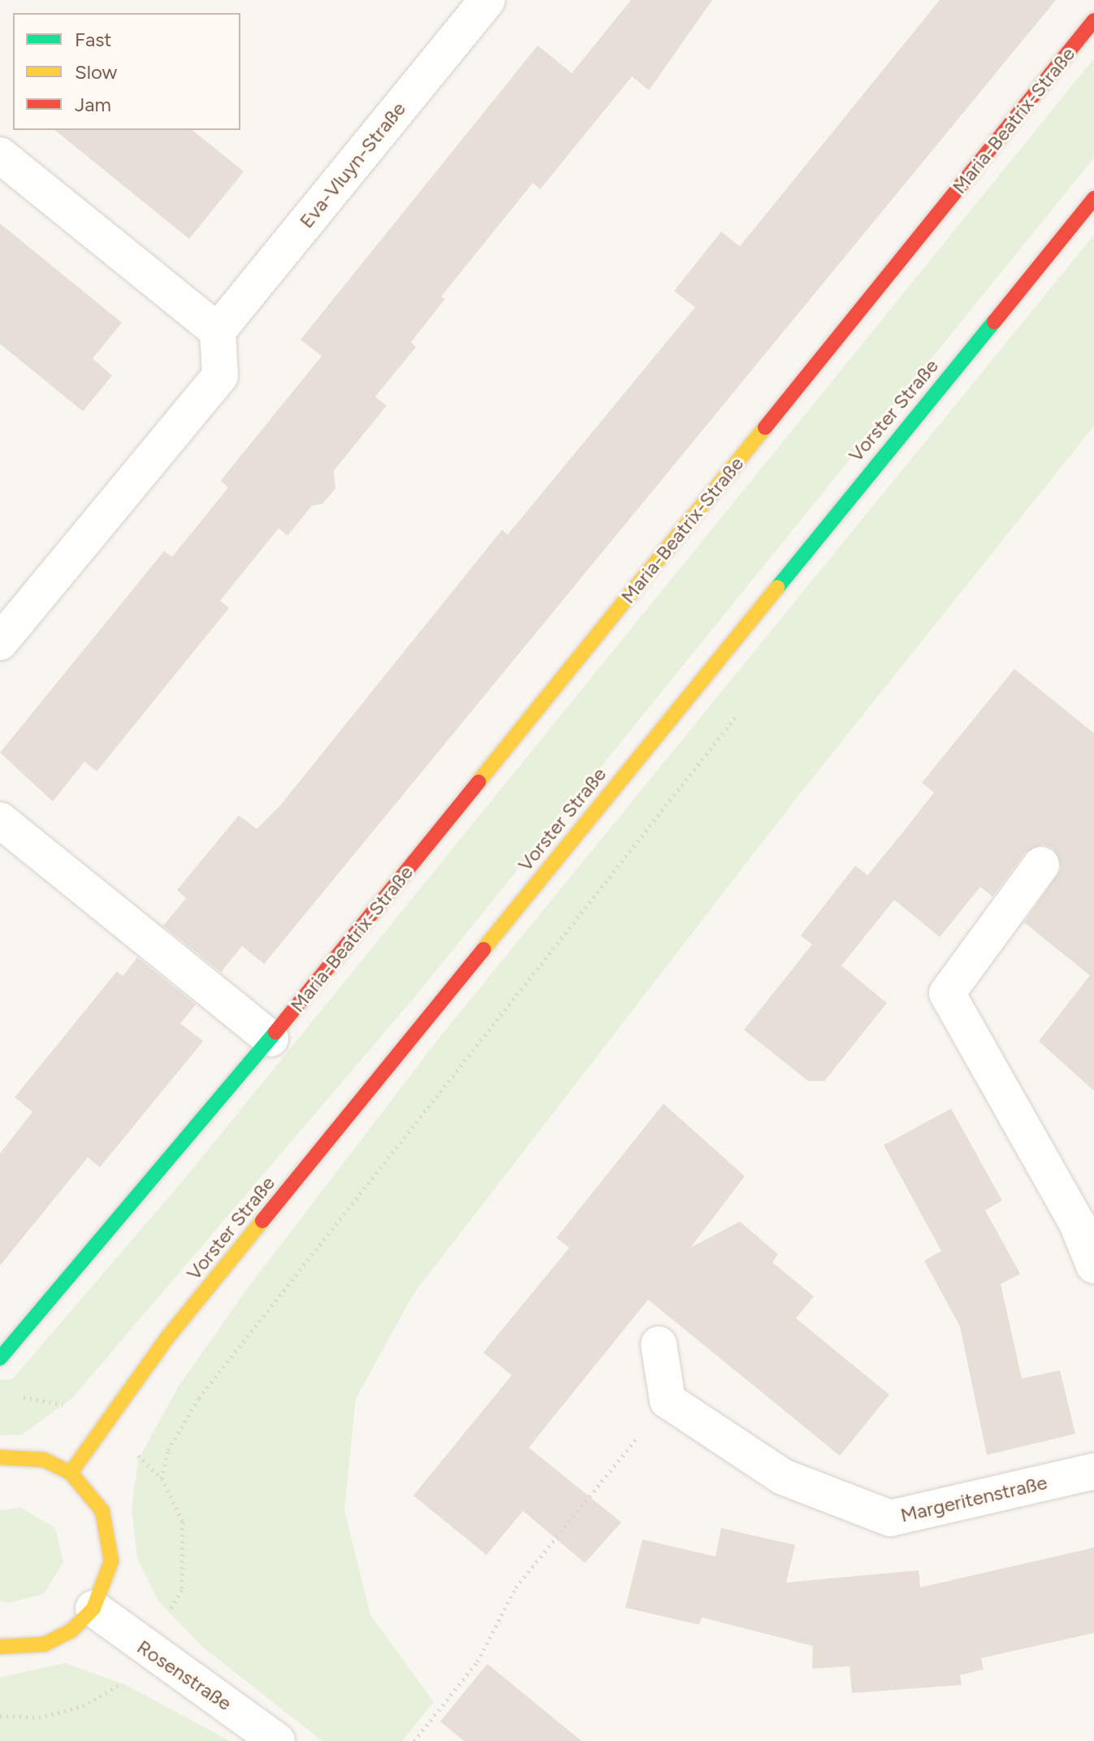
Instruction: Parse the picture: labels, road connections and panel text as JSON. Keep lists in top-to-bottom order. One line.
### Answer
{"streets":{"main road":["Maria-Beatrix-Straße","Vorster Straße"],"street":["Eva-Vluyn-Straße","Margeritenstraße","Rosenstraße"]},"legend":["Fast","Slow","Jam"]}
